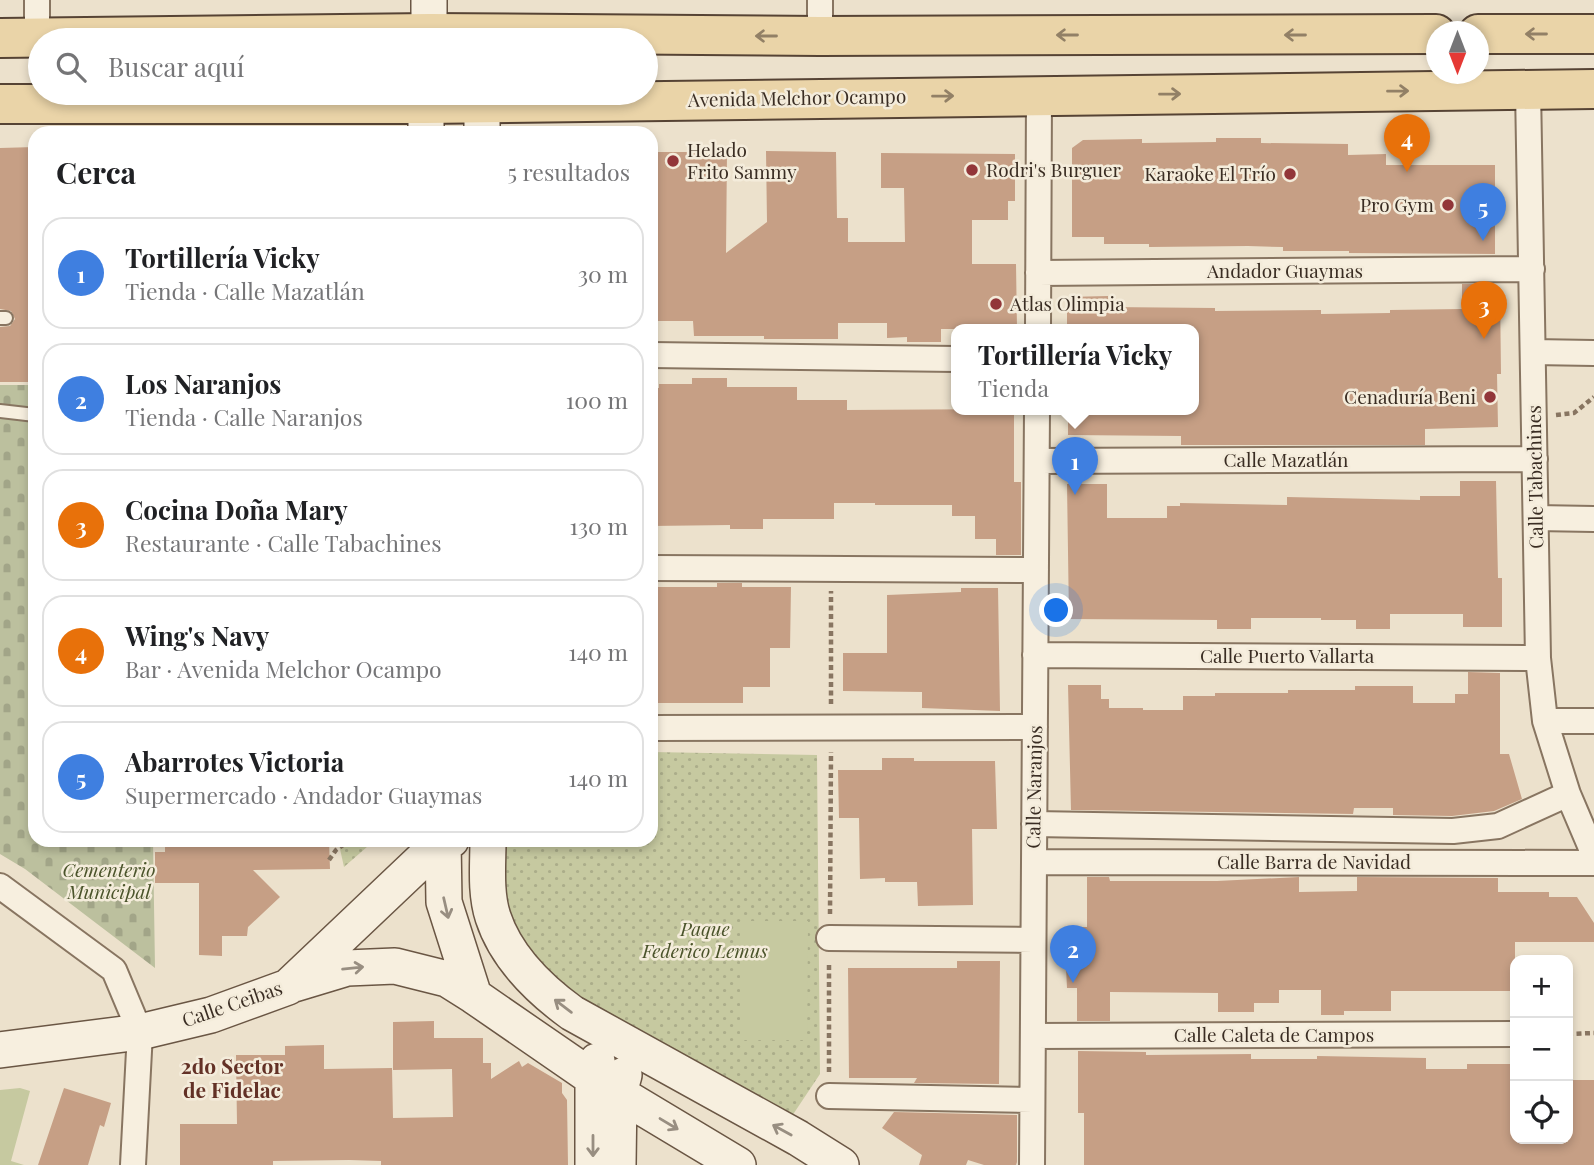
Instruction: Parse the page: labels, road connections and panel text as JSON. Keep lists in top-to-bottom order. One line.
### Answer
{"streets":{"main road":["Avenida Melchor Ocampo"],"street":["Andador Guaymas","Calle Mazatlán","Calle Tabachines","Calle Puerto Vallarta","Calle Naranjos","Calle Barra de Navidad","Calle Ceibas","Calle Caleta de Campos"]},"crossings":[["Avenida Melchor Ocampo","Calle Tabachines"],["Andador Guaymas","Calle Tabachines"],["Calle Mazatlán","Calle Tabachines"],["Calle Mazatlán","Calle Naranjos"],["Calle Tabachines","Calle Puerto Vallarta"],["Calle Tabachines","Calle Barra de Navidad"],["Calle Puerto Vallarta","Calle Naranjos"],["Calle Naranjos","Calle Barra de Navidad"],["Calle Naranjos","Calle Caleta de Campos"]],"districts":["2do Sector de Fidelac"],"parks":["Cementerio Municipal","Paque Federico Lemus"],"places":["Helado Frito Sammy","Rodri's Burguer","Karaoke El Trío","Pro Gym","Atlas Olimpia","Cenaduría Beni"],"north":"bottom","page":{"search":"Buscar aquí","pins":["4","5","3","1","2"],"heading":["Cerca","5 resultados"],"list":[{"mark":"1","name":"Tortillería Vicky","note":"Tienda · Calle Mazatlán","value":"30 m"},{"mark":"2","name":"Los Naranjos","note":"Tienda · Calle Naranjos","value":"100 m"},{"mark":"3","name":"Cocina Doña Mary","note":"Restaurante · Calle Tabachines","value":"130 m"},{"mark":"4","name":"Wing's Navy","note":"Bar · Avenida Melchor Ocampo","value":"140 m"},{"mark":"5","name":"Abarrotes Victoria","note":"Supermercado · Andador Guaymas","value":"140 m"}],"popup":["Tortillería Vicky","Tienda"],"map_buttons":["+","−"]}}
